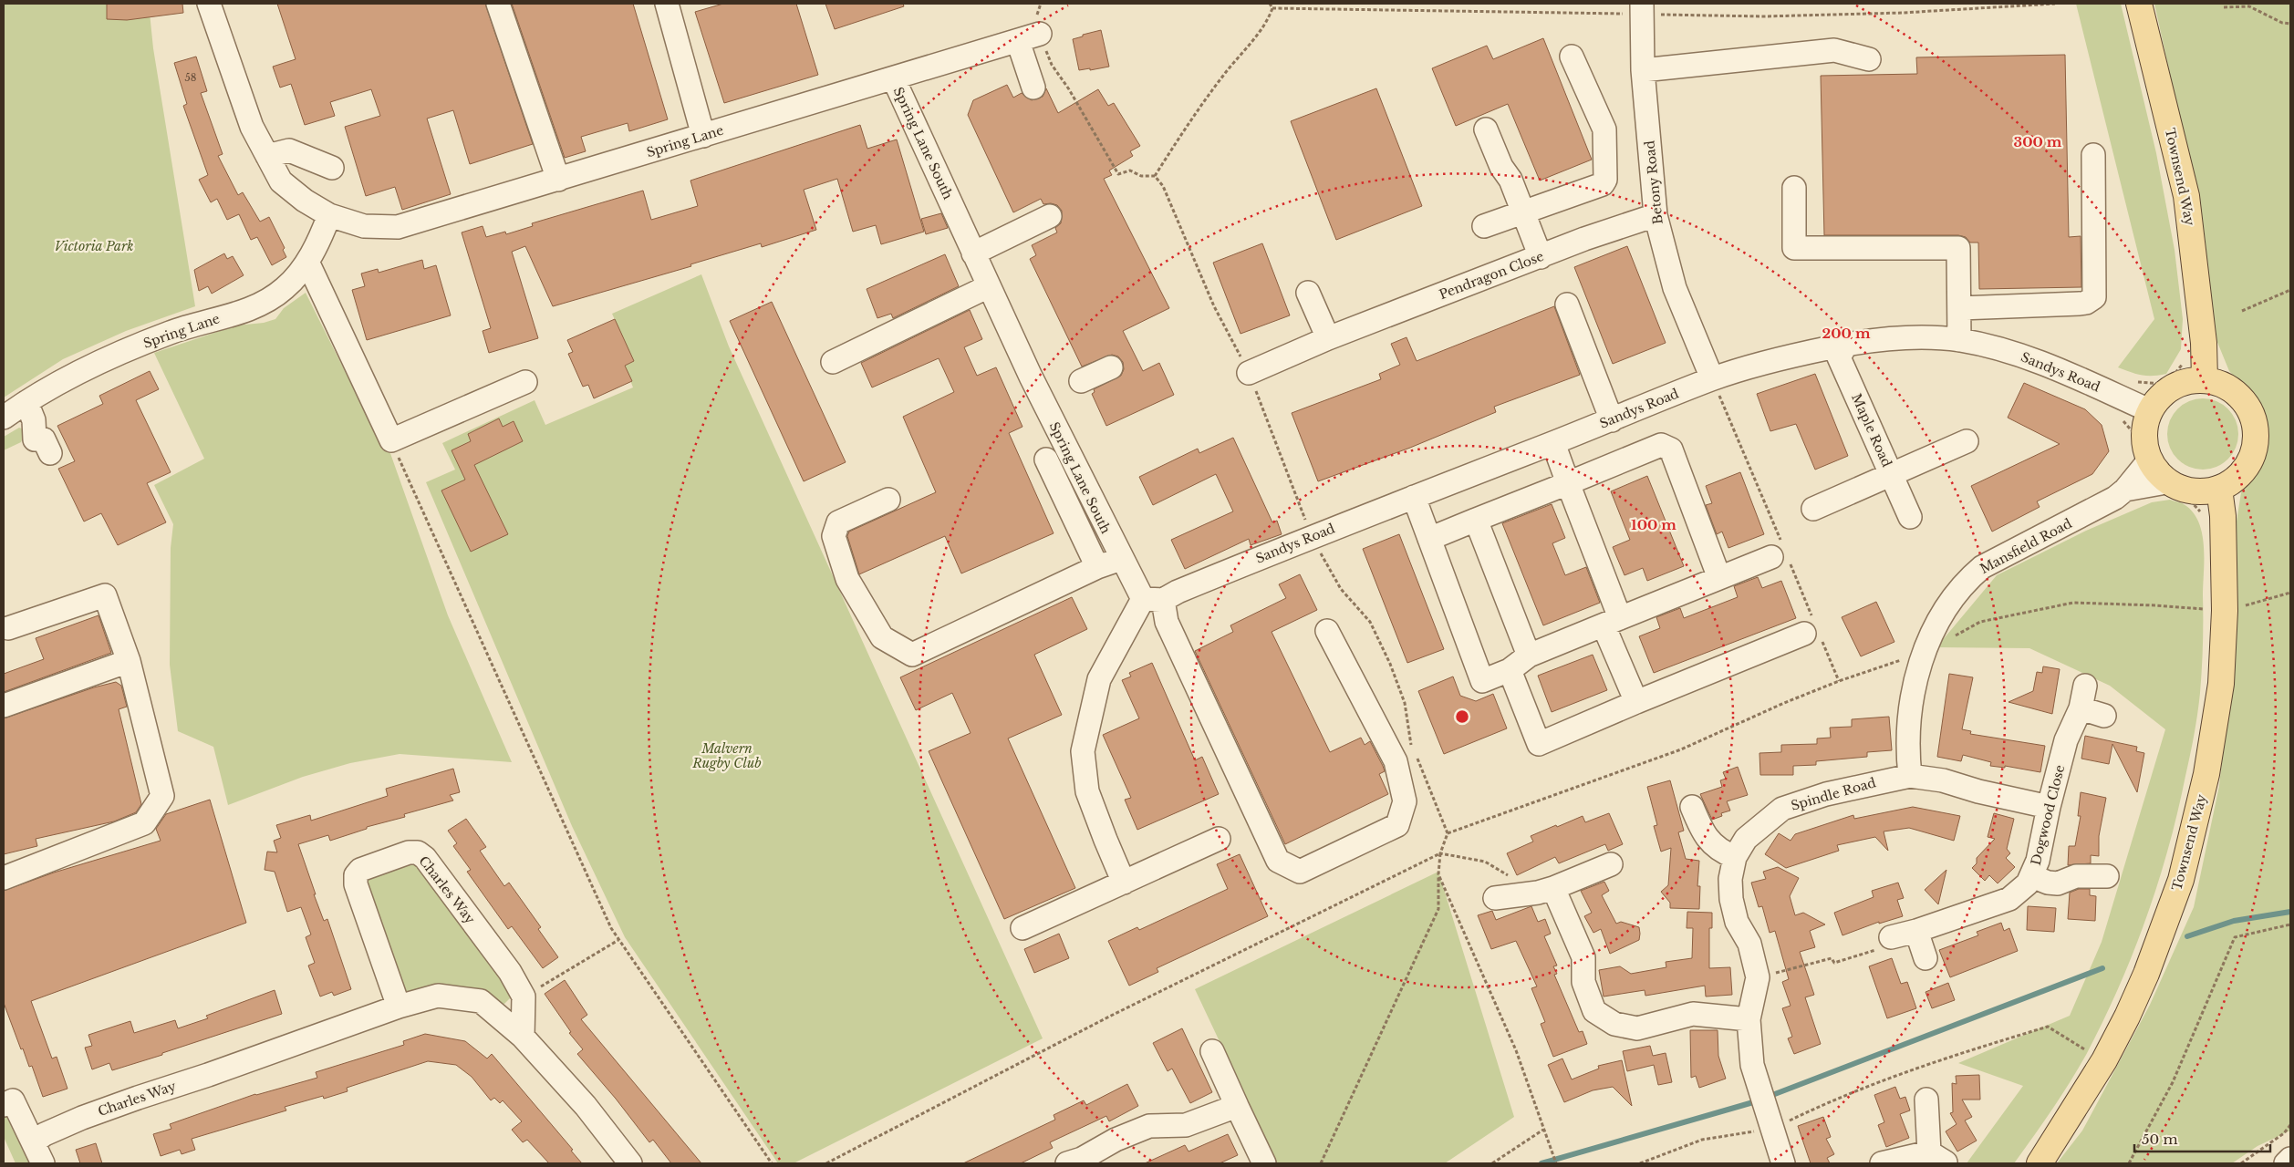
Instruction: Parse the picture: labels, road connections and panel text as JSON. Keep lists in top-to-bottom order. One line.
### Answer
{"streets":{"main road":["Townsend Way"],"street":["Spring Lane","Spring Lane South","Betony Road","Pendragon Close","Sandys Road","Maple Road","Mansfield Road","Spindle Road","Dogwood Close","Charles Way"]},"crossings":[["Spring Lane","Spring Lane South"],["Spring Lane South","Sandys Road"],["Townsend Way","Sandys Road"],["Townsend Way","Mansfield Road"],["Betony Road","Pendragon Close"],["Betony Road","Sandys Road"],["Sandys Road","Maple Road"],["Sandys Road","Mansfield Road"],["Mansfield Road","Spindle Road"],["Spindle Road","Dogwood Close"]],"parks":["Victoria Park","Malvern Rugby Club"],"house_numbers":["58"],"scale_bar":"50 m","rings":["300 m","200 m","100 m"]}
